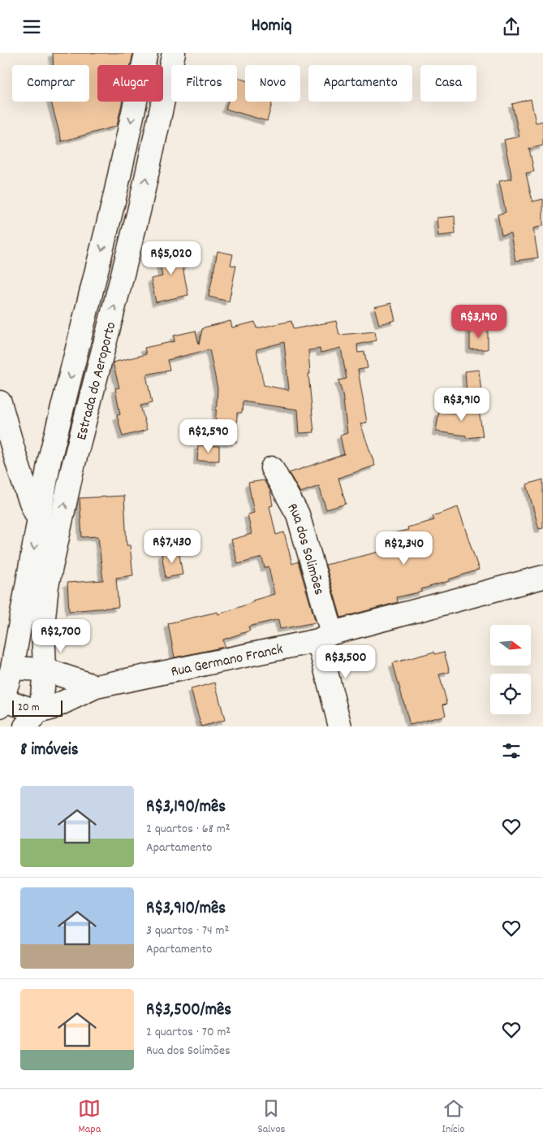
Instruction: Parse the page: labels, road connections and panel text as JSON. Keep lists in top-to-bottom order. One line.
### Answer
{"streets":{"main road":["Estrada do Aeroporto","Rua dos Solimões","Rua Germano Franck"]},"crossings":[["Estrada do Aeroporto","Rua Germano Franck"],["Rua dos Solimões","Rua Germano Franck"]],"scale_bar":"20 m","north":"right","page":{"header":"Homiq","chip":["Comprar","Alugar","Filtros","Novo","Apartamento","Casa"],"price":["R$5,020","R$3,190","R$3,910","R$2,590","R$7,430","R$2,340","R$2,700","R$3,500"],"scale":"20 m","heading":"8 imóveis","list":[{"name":"R$3,190/mês","note":"2 quartos · 68 m² · Apartamento"},{"name":"R$3,910/mês","note":"3 quartos · 74 m² · Apartamento"},{"name":"R$3,500/mês","note":"2 quartos · 70 m² · Rua dos Solimões"}],"tabs":["Mapa","Salvos","Início"]}}
